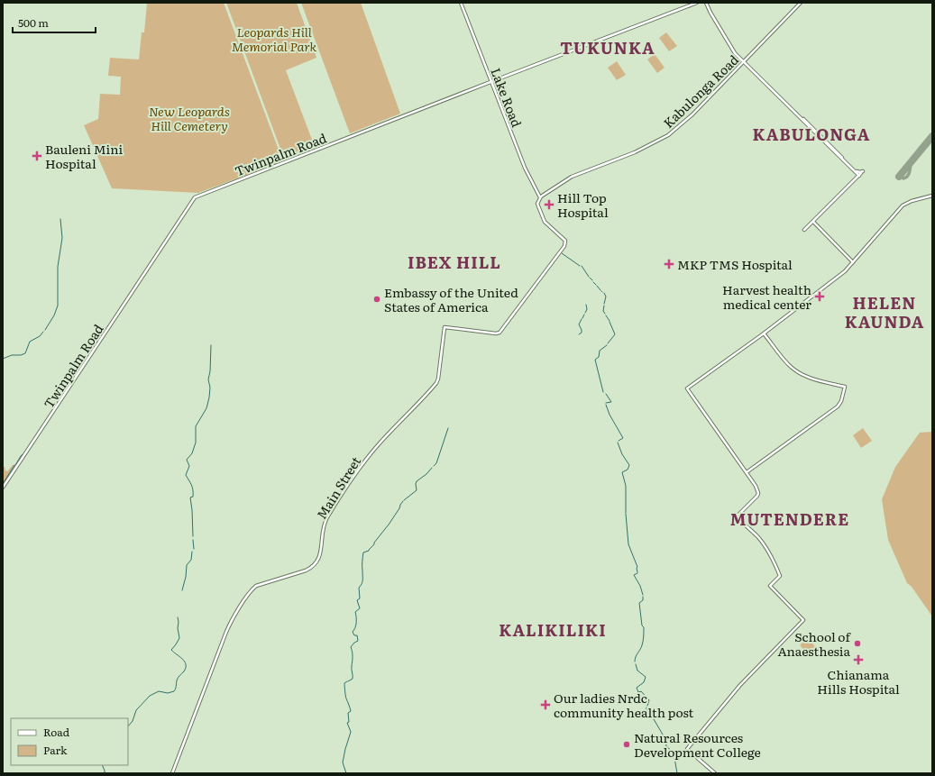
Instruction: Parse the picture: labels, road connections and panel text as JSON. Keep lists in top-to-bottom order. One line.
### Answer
{"streets":{"main road":["Kabulonga Road","Lake Road","Twinpalm Road","Main Street"]},"crossings":[["Kabulonga Road","Lake Road"],["Kabulonga Road","Main Street"],["Lake Road","Twinpalm Road"],["Lake Road","Main Street"]],"districts":["TUKUNKA","KABULONGA","IBEX HILL","HELEN KAUNDA","MUTENDERE","KALIKILIKI"],"parks":["Leopards Hill Memorial Park","New Leopards Hill Cemetery"],"places":{"health":["Bauleni Mini Hospital","Hill Top Hospital","MKP TMS Hospital","Harvest health medical center","Chianama Hills Hospital","Our ladies Nrdc community health post"],"other":["Embassy of the United States of America","School of Anaesthesia","Natural Resources Development College"]},"legend":["Road","Park"],"scale_bar":"500 m"}
